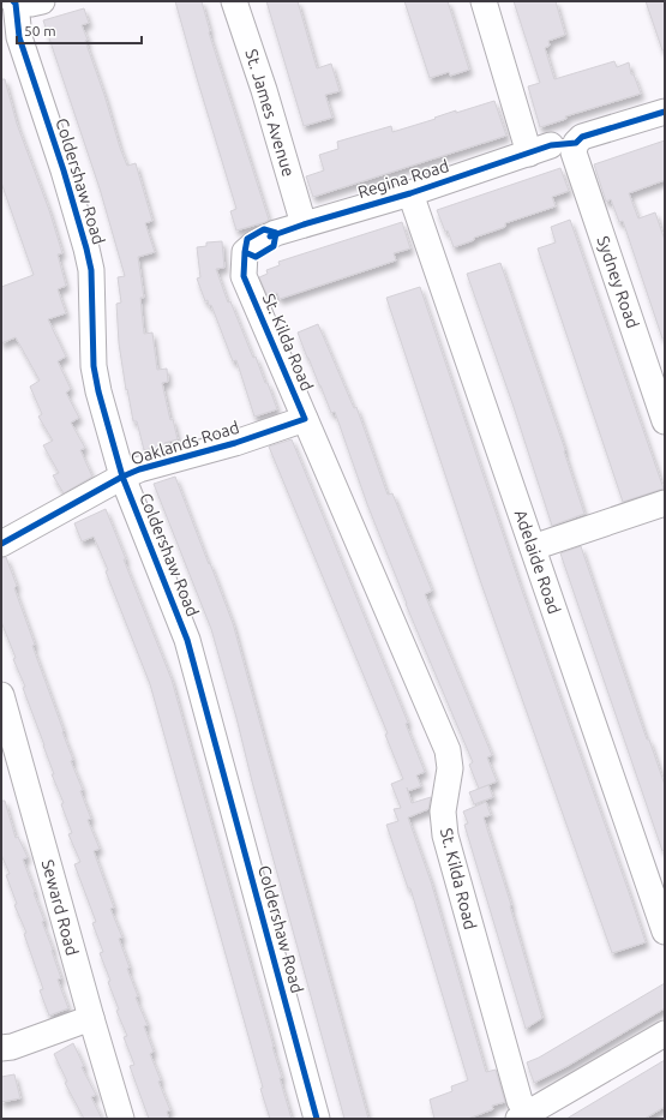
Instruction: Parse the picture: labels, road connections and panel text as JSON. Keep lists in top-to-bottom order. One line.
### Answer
{"streets":{"street":["St. James Avenue","Regina Road","Coldershaw Road","Sydney Road","St. Kilda Road","Oaklands Road","Adelaide Road","Seward Road"]},"crossings":[["St. James Avenue","Regina Road"],["Regina Road","St. Kilda Road"],["Regina Road","Adelaide Road"],["Coldershaw Road","Oaklands Road"],["St. Kilda Road","Oaklands Road"]],"scale_bar":"50 m"}
